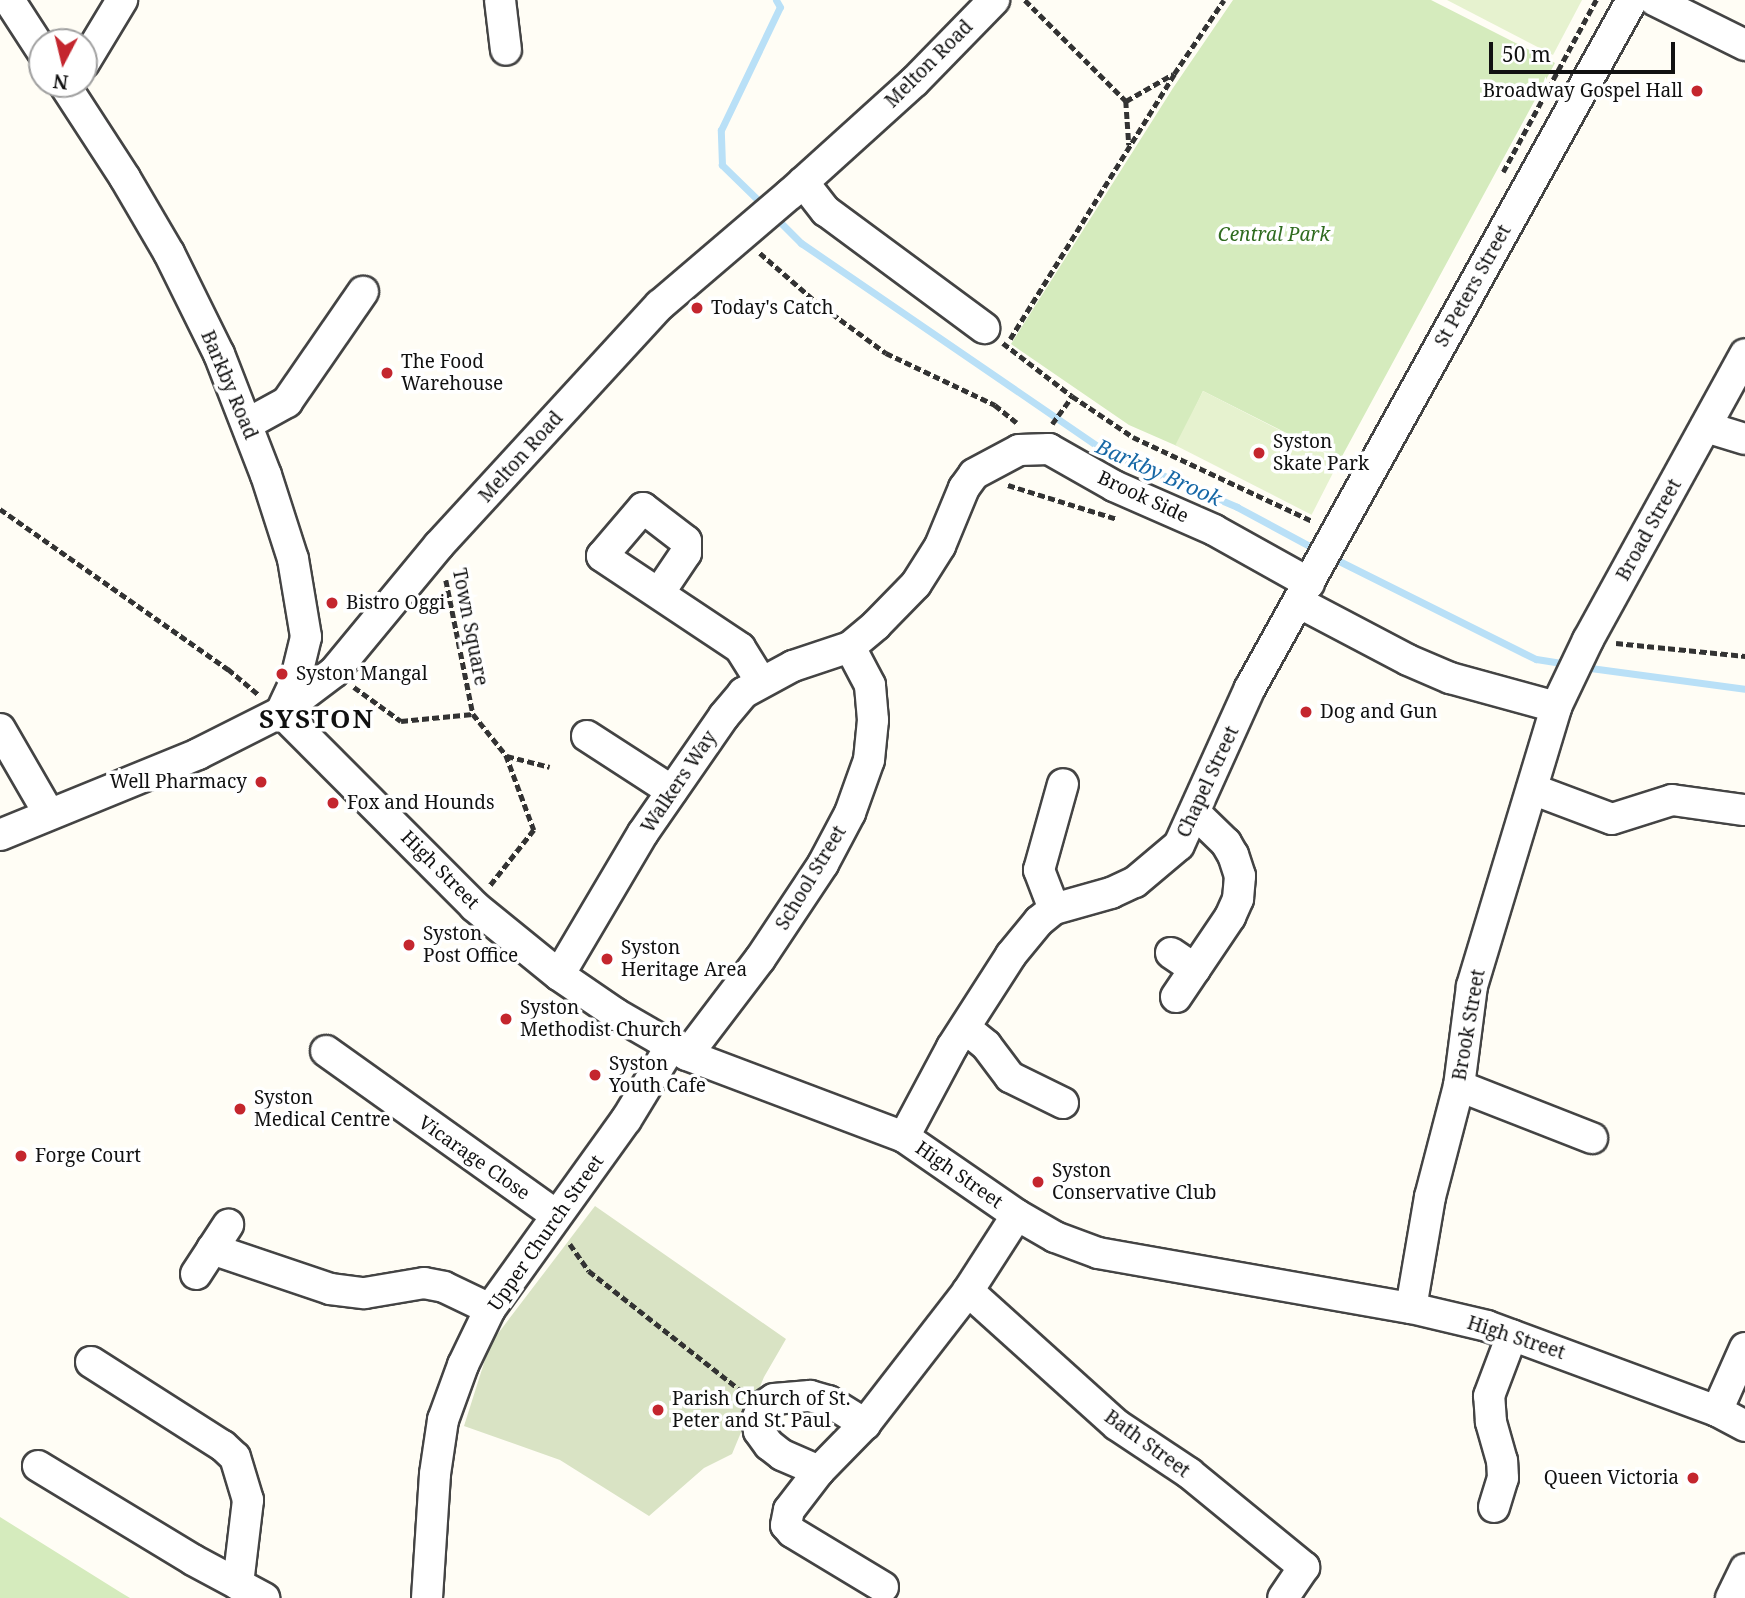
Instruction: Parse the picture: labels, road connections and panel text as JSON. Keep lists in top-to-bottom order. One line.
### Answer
{"streets":{"street":["Melton Road","St Peters Street","Barkby Road","Brook Side","Broad Street","Walkers Way","Chapel Street","High Street","School Street","Brook Street","Vicarage Close","Upper Church Street","Bath Street"],"path":["Town Square"]},"crossings":[["Melton Road","Barkby Road"],["Melton Road","Town Square"],["Melton Road","High Street"],["St Peters Street","Brook Side"],["St Peters Street","Chapel Street"],["Barkby Road","High Street"],["Brook Side","Broad Street"],["Brook Side","Chapel Street"],["Brook Side","Brook Street"],["Broad Street","Brook Street"],["Town Square","High Street"],["Walkers Way","High Street"],["Walkers Way","School Street"],["High Street","School Street"],["High Street","Brook Street"],["High Street","Upper Church Street"],["School Street","Upper Church Street"],["Vicarage Close","Upper Church Street"]],"districts":["SYSTON"],"water":["Barkby Brook"],"parks":["Central Park"],"places":["Broadway Gospel Hall","Today's Catch","The Food Warehouse","Syston Skate Park","Bistro Oggi","Syston Mangal","Dog and Gun","Well Pharmacy","Fox and Hounds","Syston Post Office","Syston Heritage Area","Syston Methodist Church","Syston Youth Cafe","Syston Medical Centre","Forge Court","Syston Conservative Club","Parish Church of St. Peter and St. Paul","Queen Victoria"],"scale_bar":"50 m","north":"bottom"}
